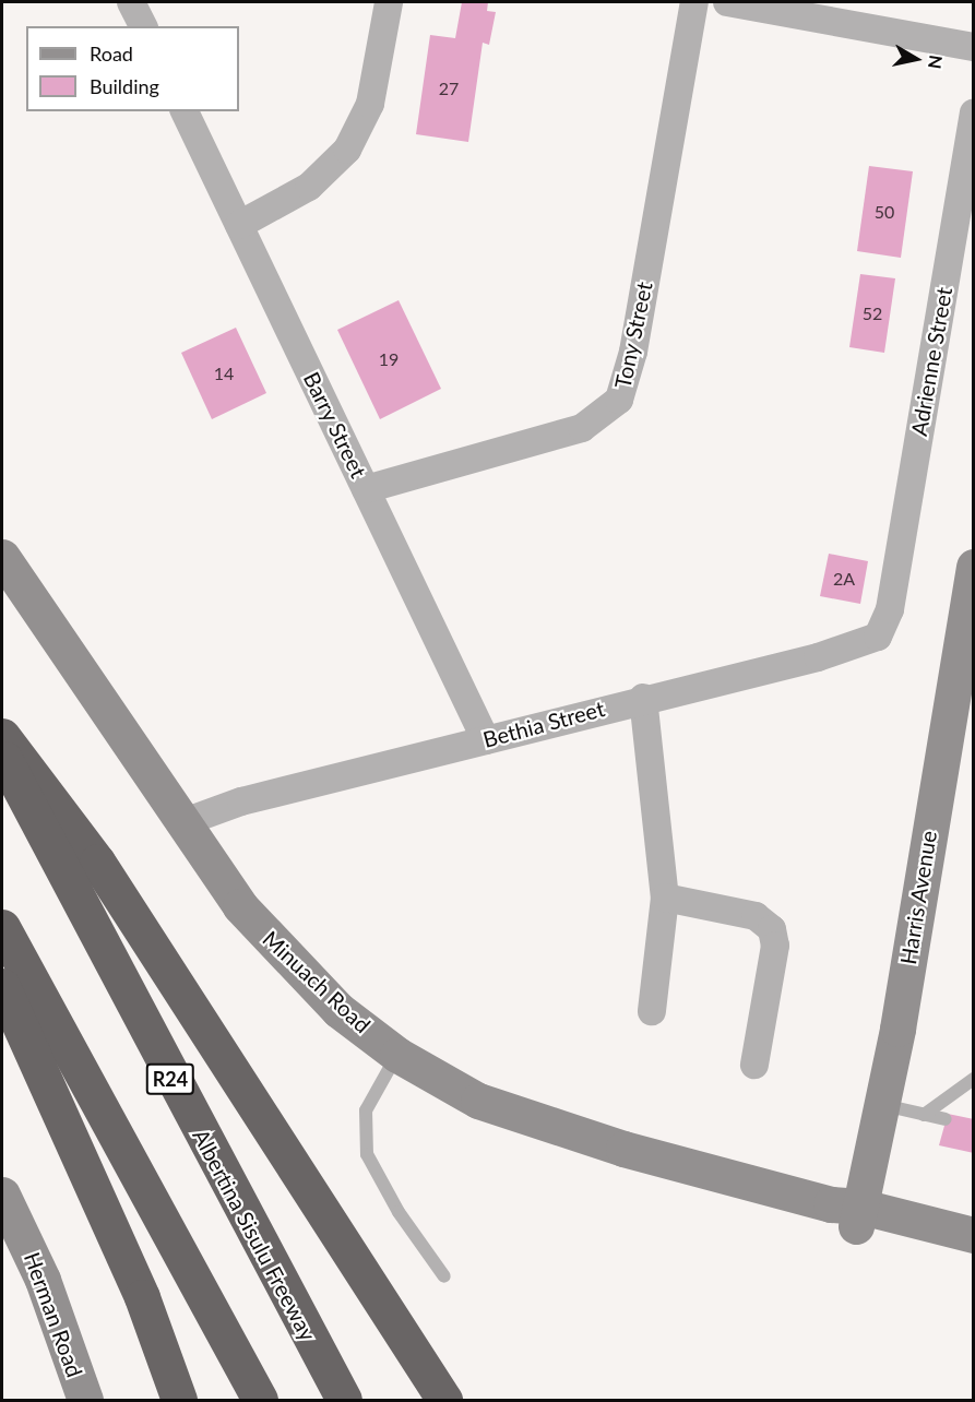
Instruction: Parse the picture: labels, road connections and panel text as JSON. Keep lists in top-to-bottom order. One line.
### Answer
{"streets":{"highway":["R24","Albertina Sisulu Freeway"],"main road":["Harris Avenue","Minuach Road","Herman Road"],"street":["Tony Street","Adrienne Street","Barry Street","Bethia Street"]},"crossings":[["Tony Street","Barry Street"],["Adrienne Street","Bethia Street"],["Barry Street","Bethia Street"],["Bethia Street","Minuach Road"],["Harris Avenue","Minuach Road"]],"house_numbers":["27","50","52","19","14","2A"],"legend":["Road","Building"],"north":"right"}
